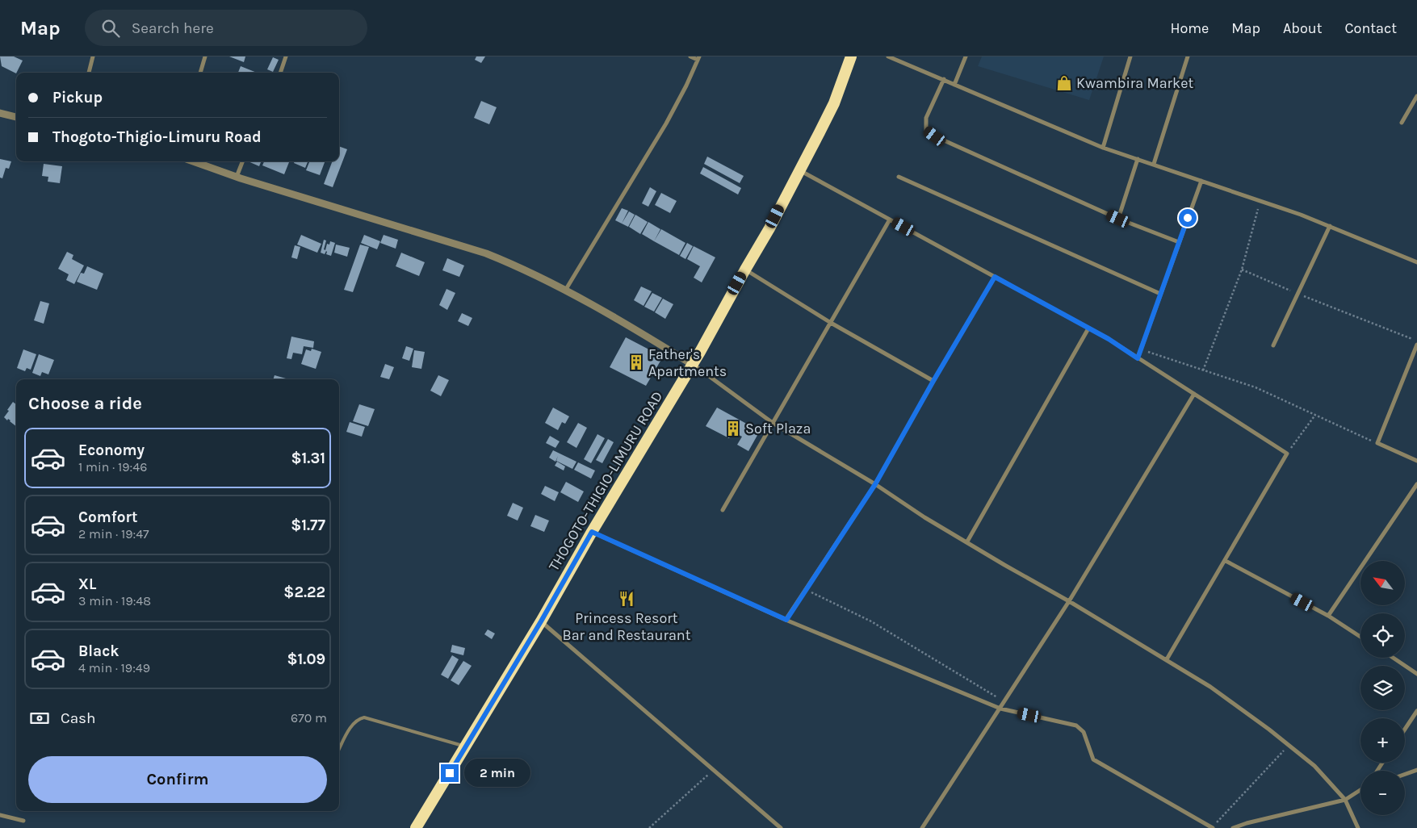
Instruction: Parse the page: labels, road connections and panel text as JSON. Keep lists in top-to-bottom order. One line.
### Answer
{"streets":{"highway":["THOGOTO-THIGIO-LIMURU ROAD"]},"places":{"shop":["Kwambira Market"],"building":["Father's Apartments","Soft Plaza"],"restaurant":["Princess Resort Bar and Restaurant"]},"north":"top left","page":{"header":"Map","search":"Search here","nav":["Home","Map","About","Contact"],"banner":["Pickup","Thogoto-Thigio-Limuru Road"],"heading":"Choose a ride","list":[{"name":"Economy","note":"1 min · 19:46","value":"$1.31"},{"name":"Comfort","note":"2 min · 19:47","value":"$1.77"},{"name":"XL","note":"3 min · 19:48","value":"$2.22"},{"name":"Black","note":"4 min · 19:49","value":"$1.09"}],"map_buttons":["+","−"],"pay":["Cash","670 m"],"buttons":"Confirm","bubble":"2 min"}}
